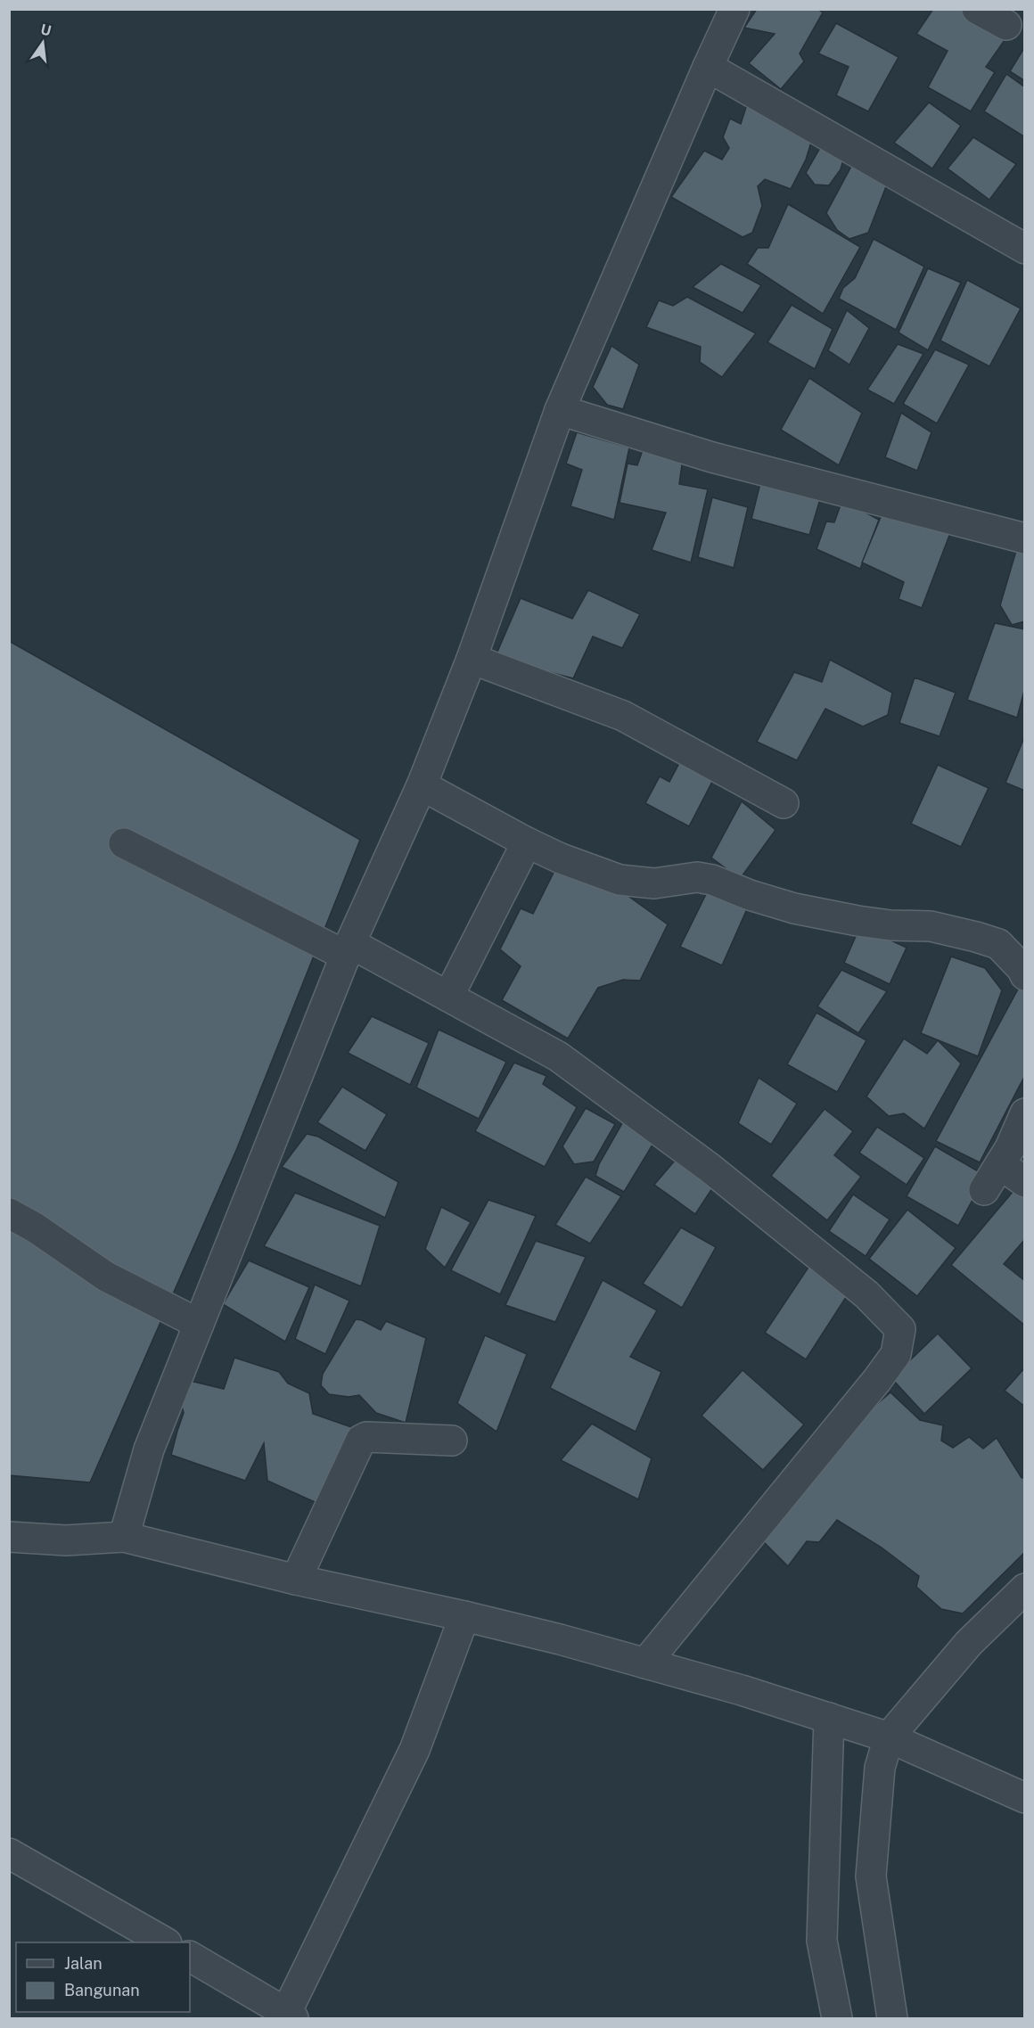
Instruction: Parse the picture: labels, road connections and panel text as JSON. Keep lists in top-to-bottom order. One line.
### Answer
{"legend":["Jalan","Bangunan"],"north":"top"}
